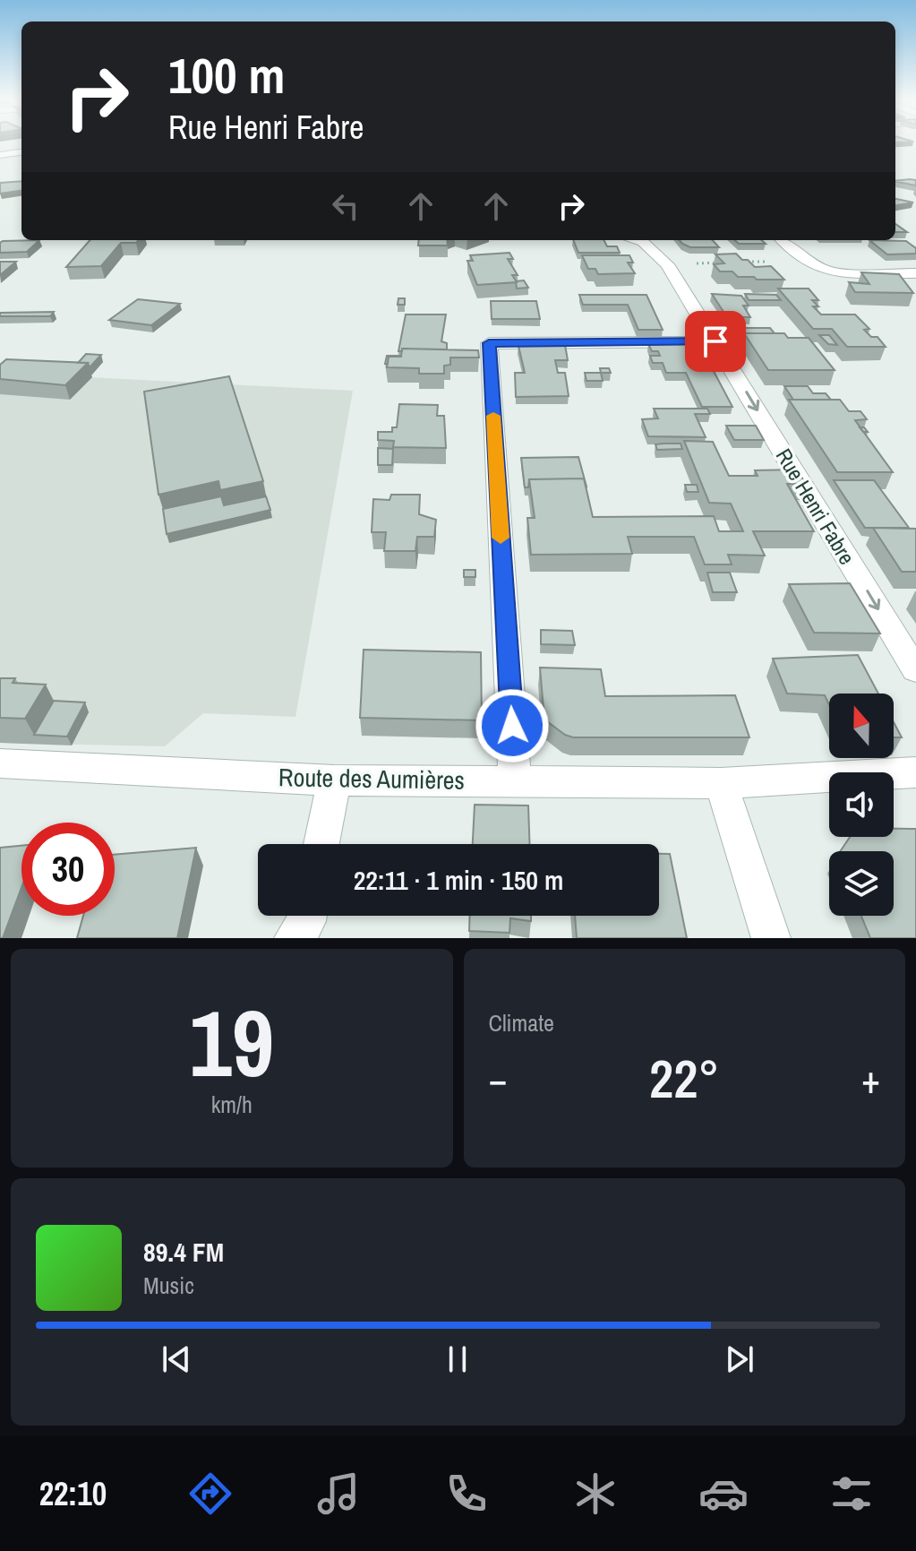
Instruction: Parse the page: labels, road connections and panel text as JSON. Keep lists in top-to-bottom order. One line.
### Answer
{"streets":{"street":["Rue Henri Fabre","Route des Aumières"]},"one_way":["Rue Henri Fabre"],"north":"top","page":{"turn":["100 m","Rue Henri Fabre"],"limit":"30","trip":"22:11 · 1 min · 150 m","tile":[["19","km/h"],"Climate"],"heat":["−","22°","+"],"song":["89.4 FM","Music"],"tabs":"22:10"}}
